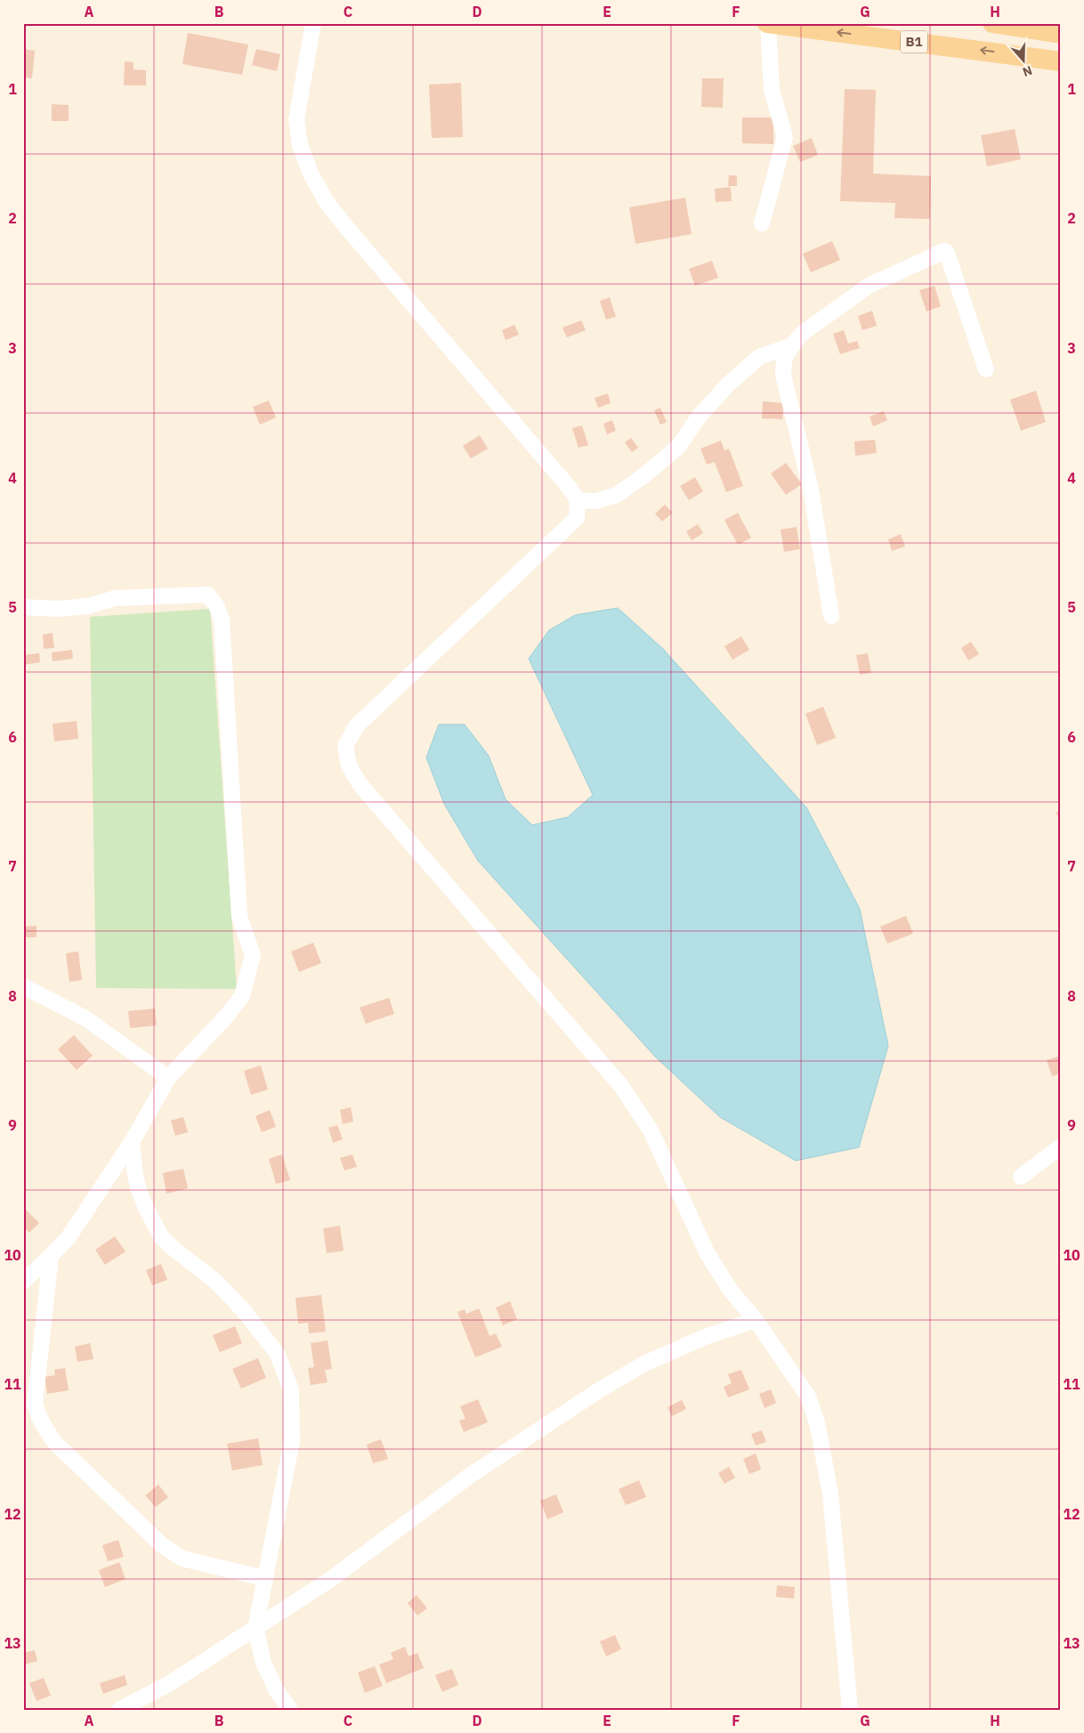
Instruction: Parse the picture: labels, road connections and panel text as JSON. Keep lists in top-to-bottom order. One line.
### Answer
{"streets":{"main road":["B1"]},"north":"bottom","grid":{"columns":["A","B","C","D","E","F","G","H"],"rows":["1","2","3","4","5","6","7","8","9","10","11","12","13"]}}
